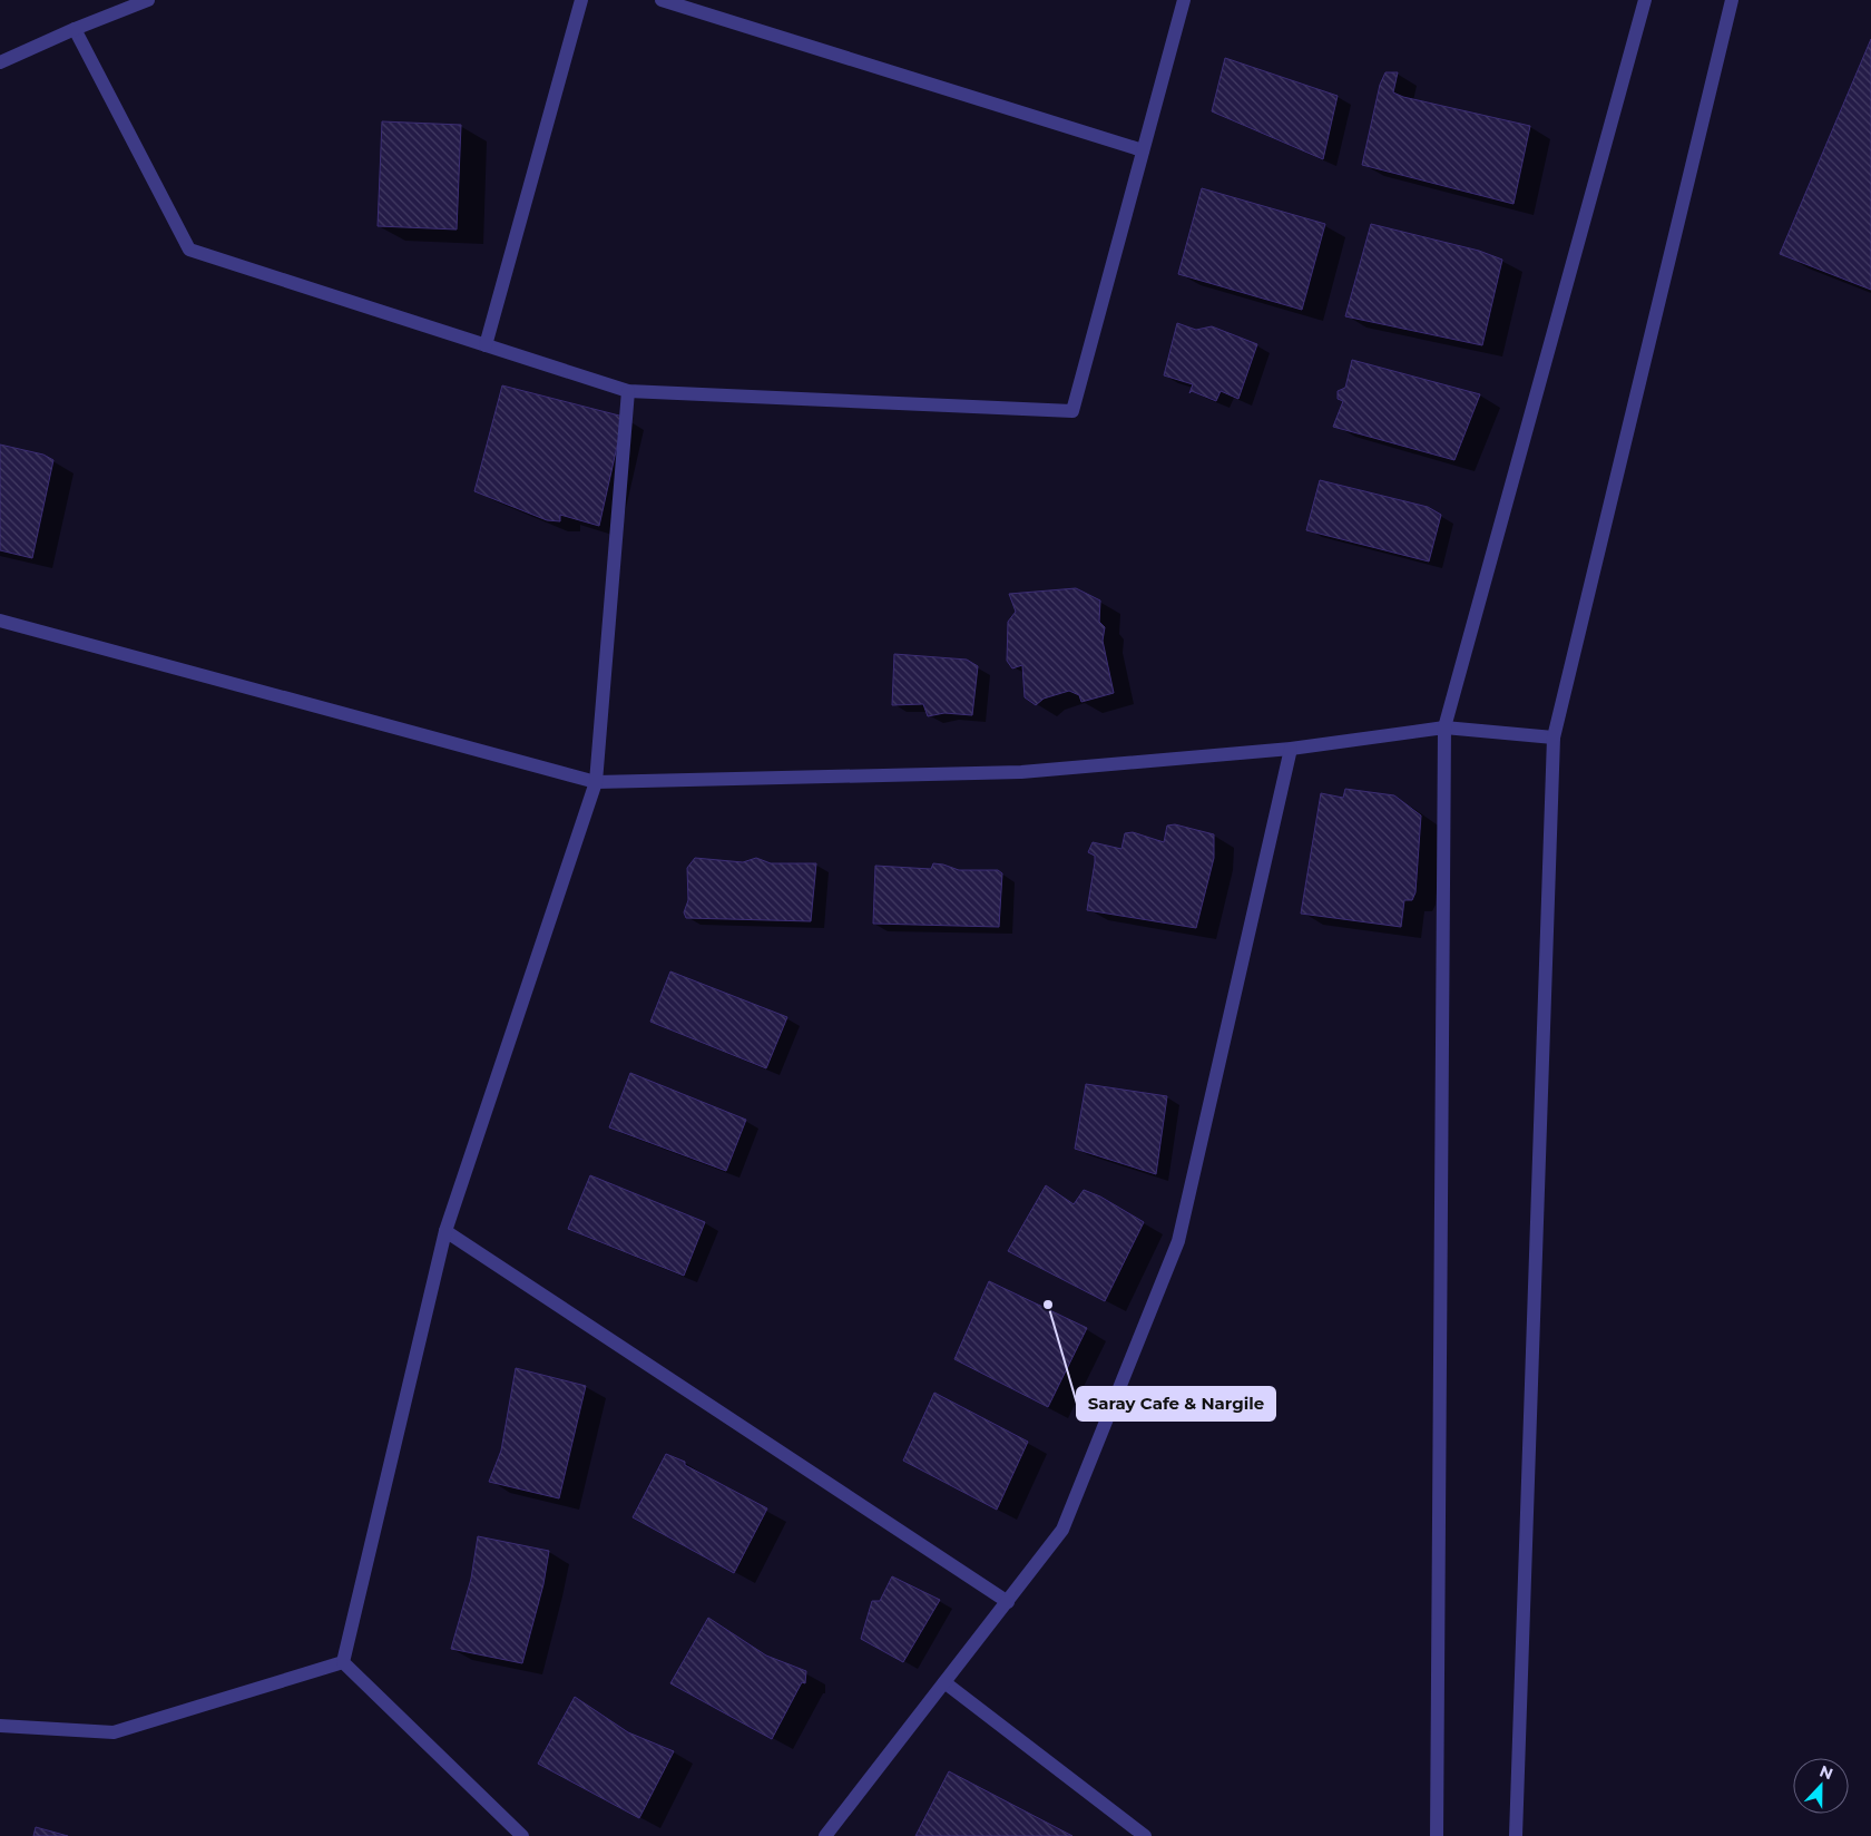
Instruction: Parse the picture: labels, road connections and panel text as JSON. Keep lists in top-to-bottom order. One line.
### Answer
{"places":["Saray Cafe & Nargile"],"north":"top"}
